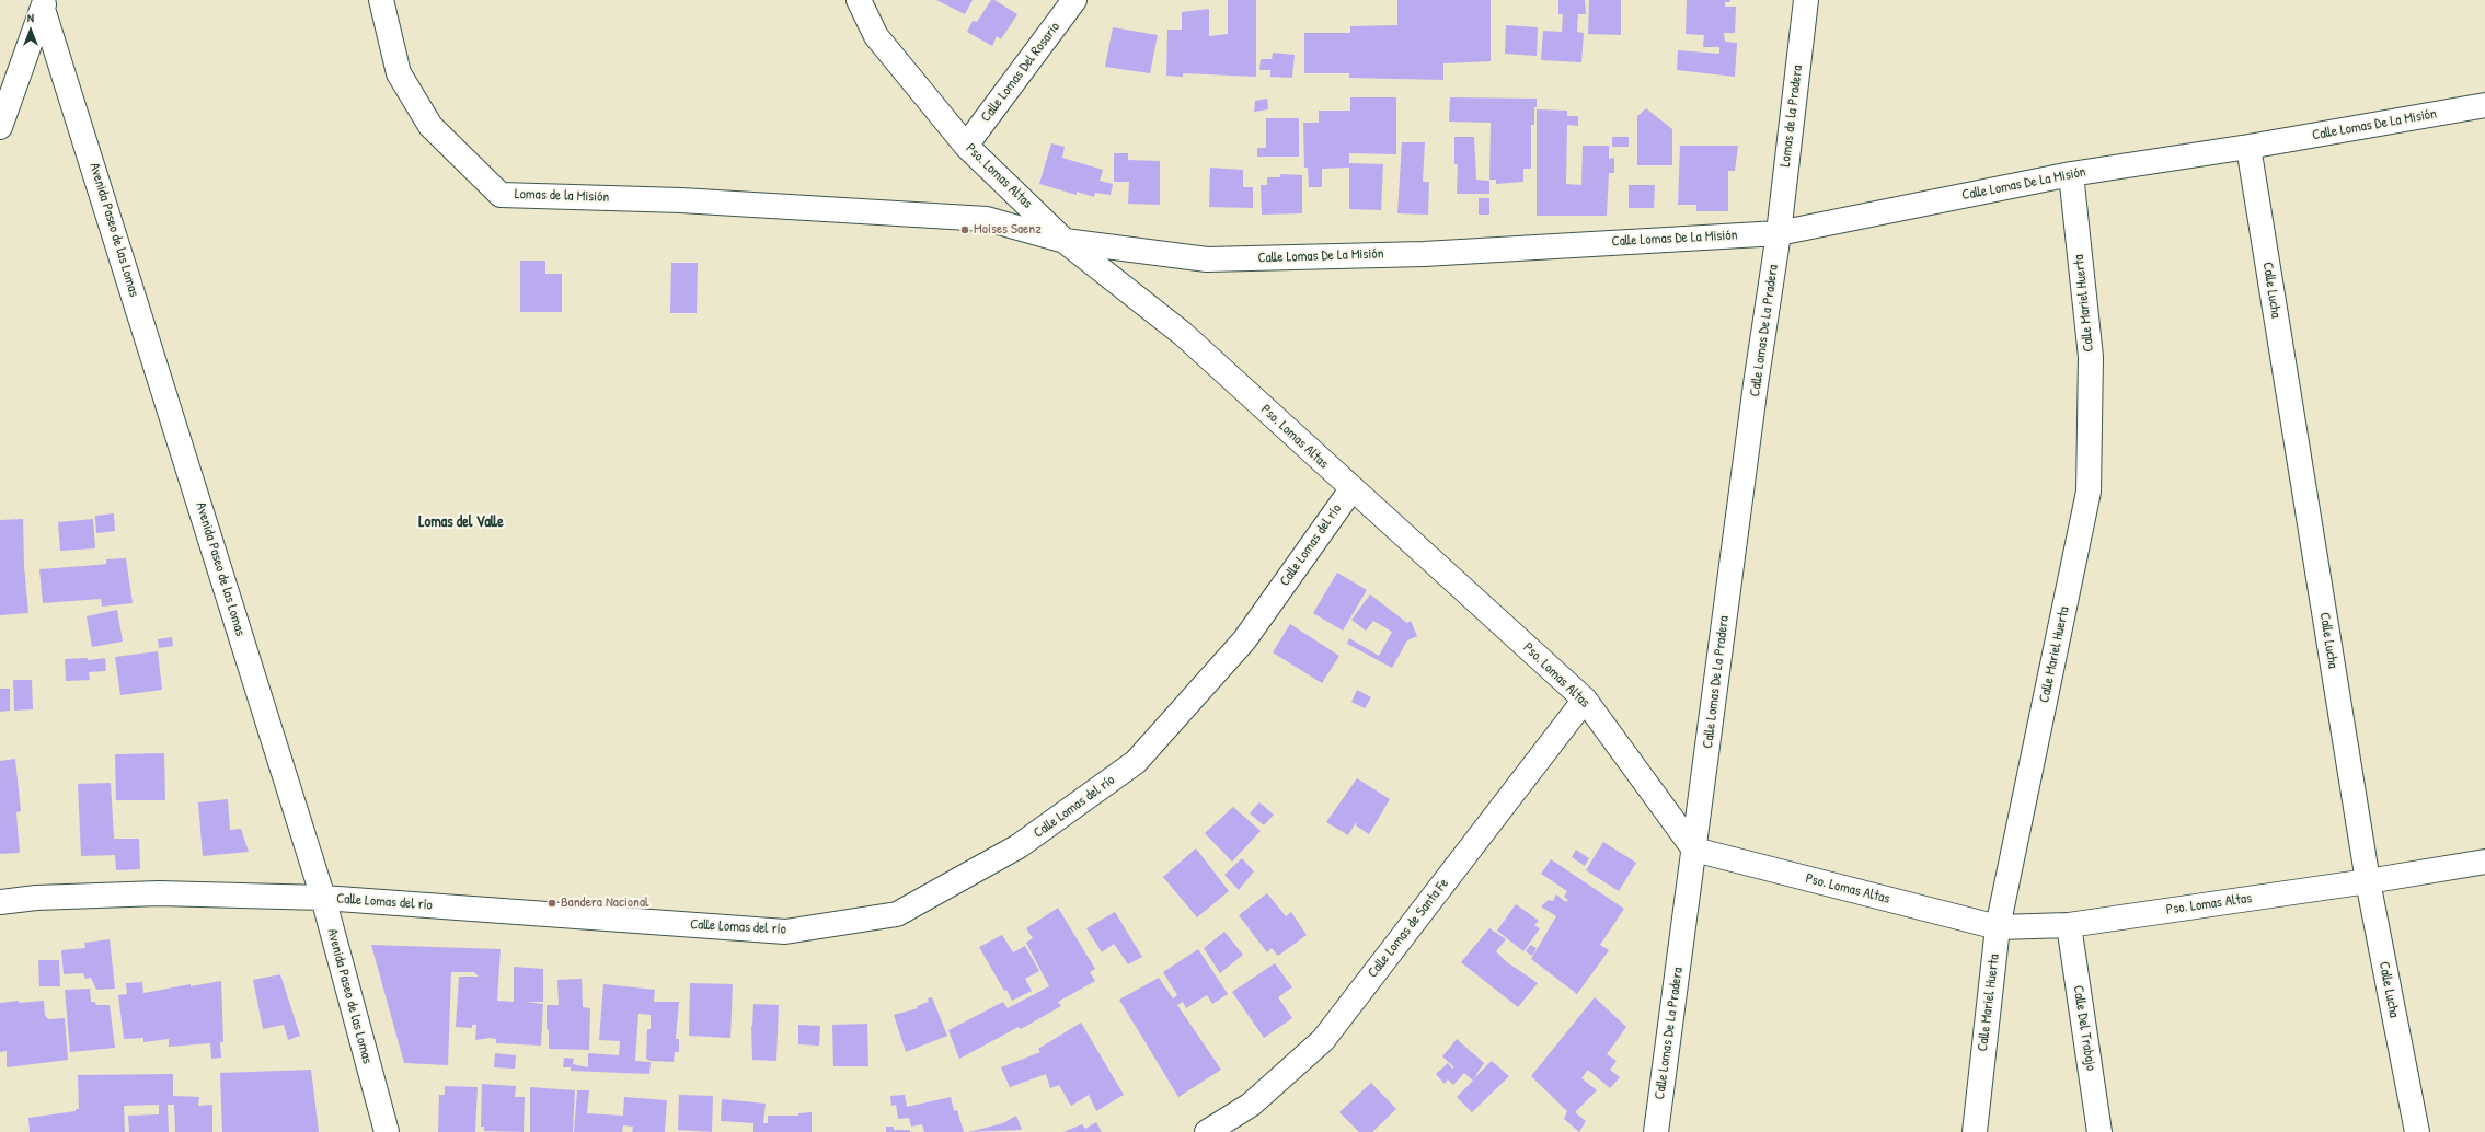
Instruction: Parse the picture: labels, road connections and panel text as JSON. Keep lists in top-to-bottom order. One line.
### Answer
{"streets":{"street":["Calle Lomas Del Rosario","Lomas de la Pradera","Calle Lomas De La Misión","Pso. Lomas Altas","Lomas de la Misión","Avenida Paseo de las Lomas","Calle Lucha","Calle Mariel Huerta","Calle Lomas De La Pradera","Calle Lomas del río","Calle Lomas de Santa Fe","Calle Del Trabajo"]},"crossings":[["Calle Lomas Del Rosario","Pso. Lomas Altas"],["Lomas de la Pradera","Calle Lomas De La Misión"],["Lomas de la Pradera","Calle Lomas De La Pradera"],["Calle Lomas De La Misión","Pso. Lomas Altas"],["Calle Lomas De La Misión","Lomas de la Misión"],["Calle Lomas De La Misión","Calle Lucha"],["Calle Lomas De La Misión","Calle Mariel Huerta"],["Calle Lomas De La Misión","Calle Lomas De La Pradera"],["Pso. Lomas Altas","Calle Lucha"],["Pso. Lomas Altas","Calle Mariel Huerta"],["Pso. Lomas Altas","Calle Lomas De La Pradera"],["Pso. Lomas Altas","Calle Lomas del río"],["Pso. Lomas Altas","Calle Lomas de Santa Fe"],["Pso. Lomas Altas","Calle Del Trabajo"],["Avenida Paseo de las Lomas","Calle Lomas del río"]],"districts":["Lomas del Valle"],"places":["Moises Saenz","Bandera Nacional"],"north":"top"}
